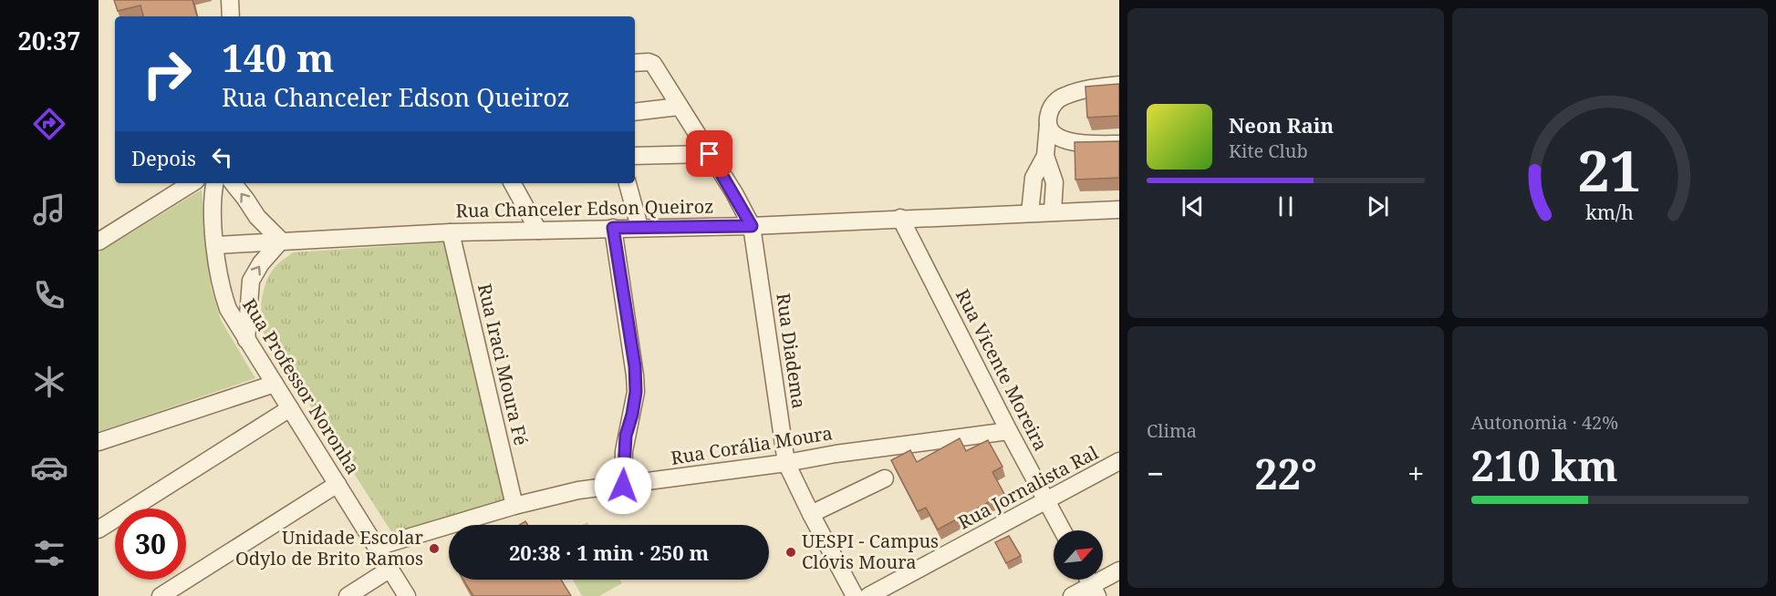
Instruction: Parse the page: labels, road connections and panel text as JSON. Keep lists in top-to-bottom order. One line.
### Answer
{"streets":{"street":["Rua Chanceler Edson Queiroz","Rua Diadema","Rua Iraci Moura Fé","Rua Vicente Moreira","Rua Professor Noronha","Rua Corália Moura","Rua Jornalista Ral"]},"crossings":[["Rua Chanceler Edson Queiroz","Rua Diadema"],["Rua Chanceler Edson Queiroz","Rua Iraci Moura Fé"],["Rua Chanceler Edson Queiroz","Rua Vicente Moreira"],["Rua Chanceler Edson Queiroz","Rua Professor Noronha"],["Rua Diadema","Rua Corália Moura"],["Rua Iraci Moura Fé","Rua Corália Moura"],["Rua Vicente Moreira","Rua Corália Moura"],["Rua Vicente Moreira","Rua Jornalista Ral"],["Rua Professor Noronha","Rua Corália Moura"]],"places":["Unidade Escolar Odylo de Brito Ramos","UESPI - Campus Clóvis Moura"],"north":"top right","page":{"tabs":"20:37","turn":["140 m","Rua Chanceler Edson Queiroz"],"song":["Neon Rain","Kite Club"],"then":"Depois","tile":["Clima",["Autonomia · 42%","210 km"]],"heat":["−","22°","+"],"limit":"30","trip":"20:38 · 1 min · 250 m","gauge":["21","km/h"]}}
